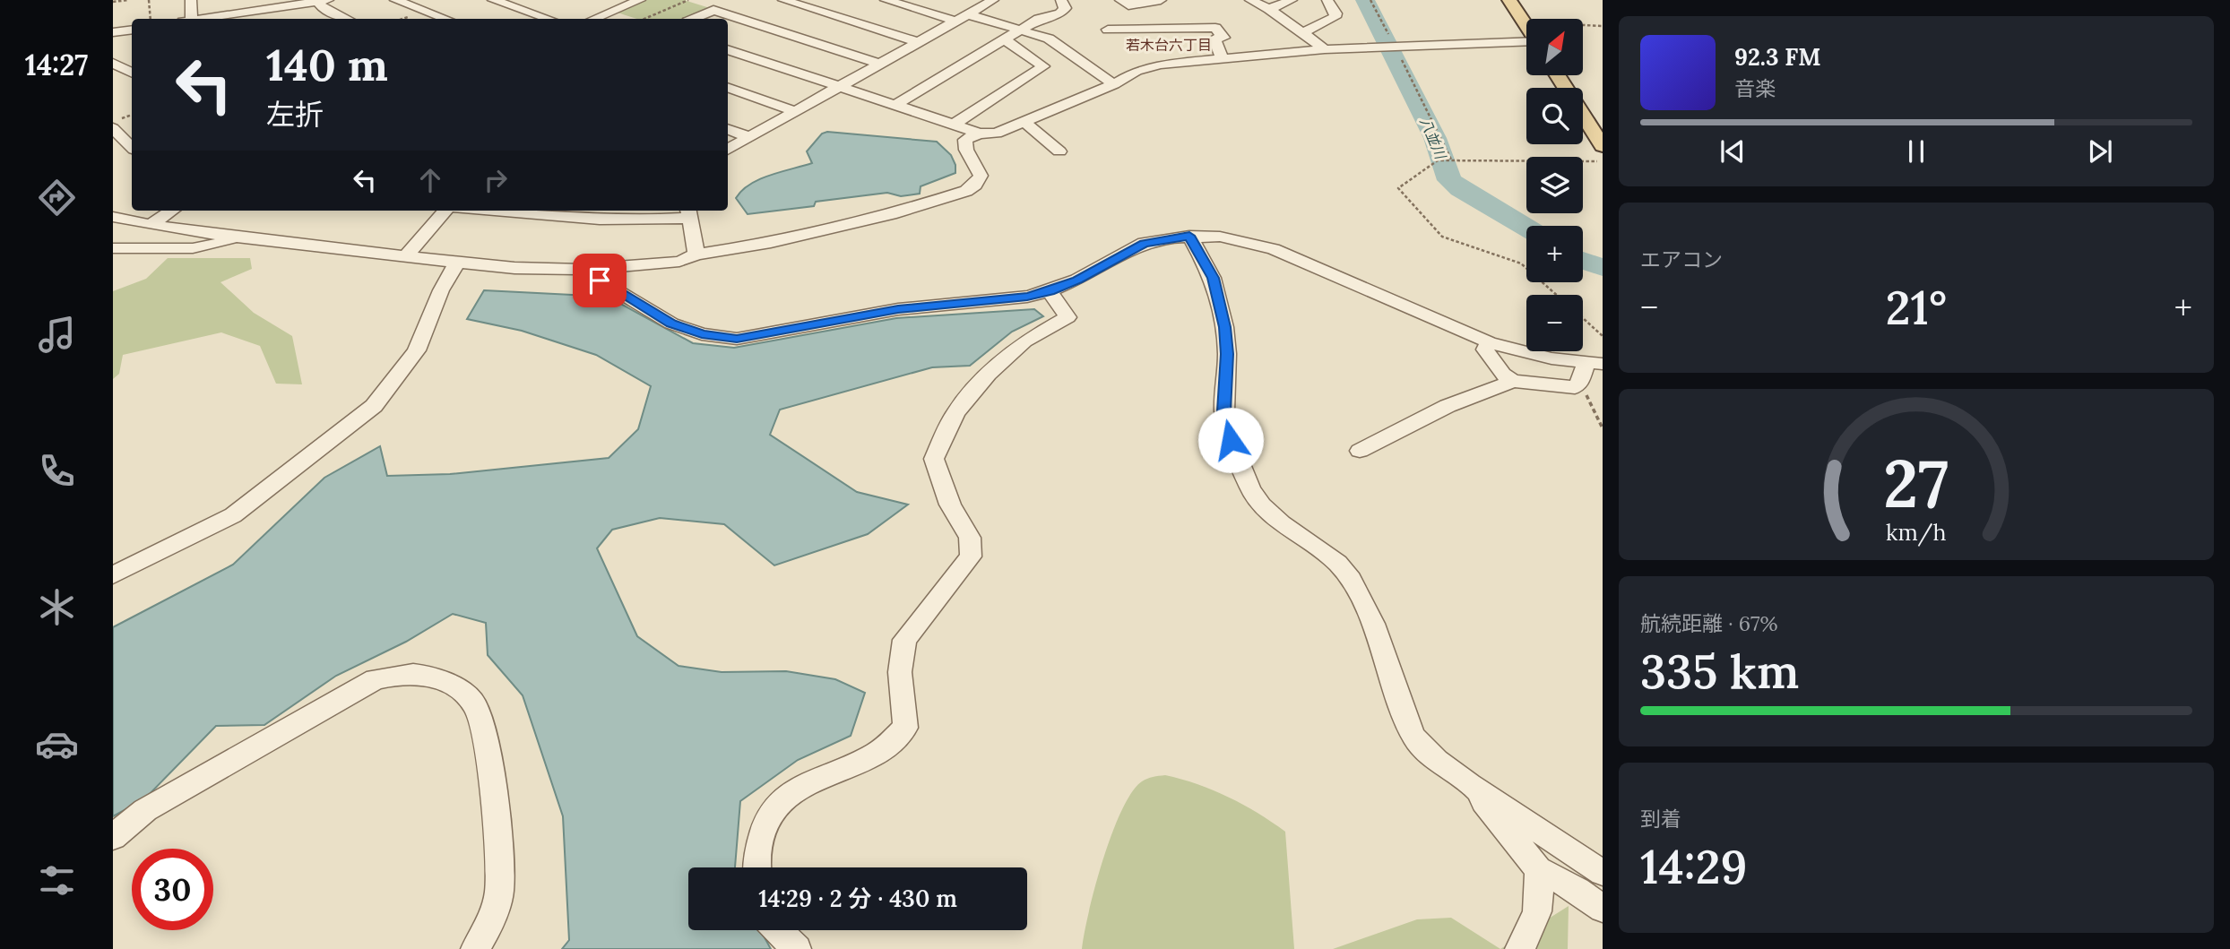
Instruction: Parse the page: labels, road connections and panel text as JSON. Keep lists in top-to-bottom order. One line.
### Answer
{"districts":["若木台六丁目"],"water":["八並川"],"north":"top right","page":{"tabs":"14:27","map_buttons":["+","−"],"turn":["140 m","左折"],"song":["92.3 FM","音楽"],"tile":["エアコン",["航続距離 · 67%","335 km"],["到着","14:29"]],"heat":["−","21°","+"],"limit":"30","trip":"14:29 · 2 分 · 430 m","gauge":["27","km/h"]}}
